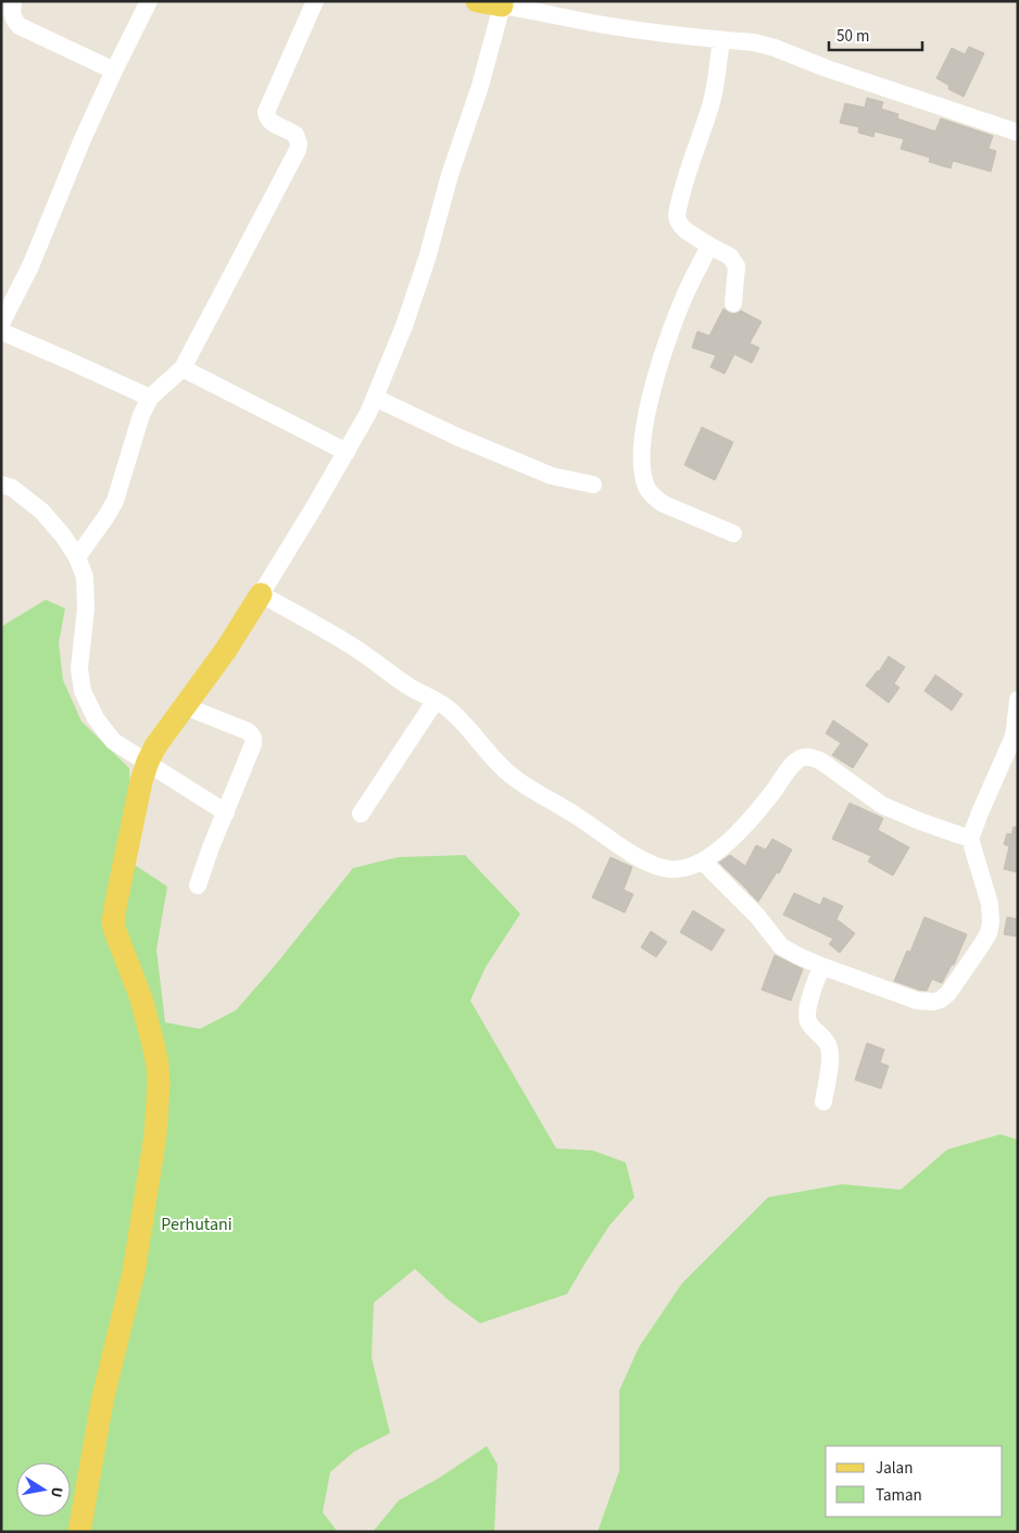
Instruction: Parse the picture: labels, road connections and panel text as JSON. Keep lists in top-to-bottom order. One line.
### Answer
{"parks":["Perhutani"],"legend":["Jalan","Taman"],"scale_bar":"50 m","north":"right"}
